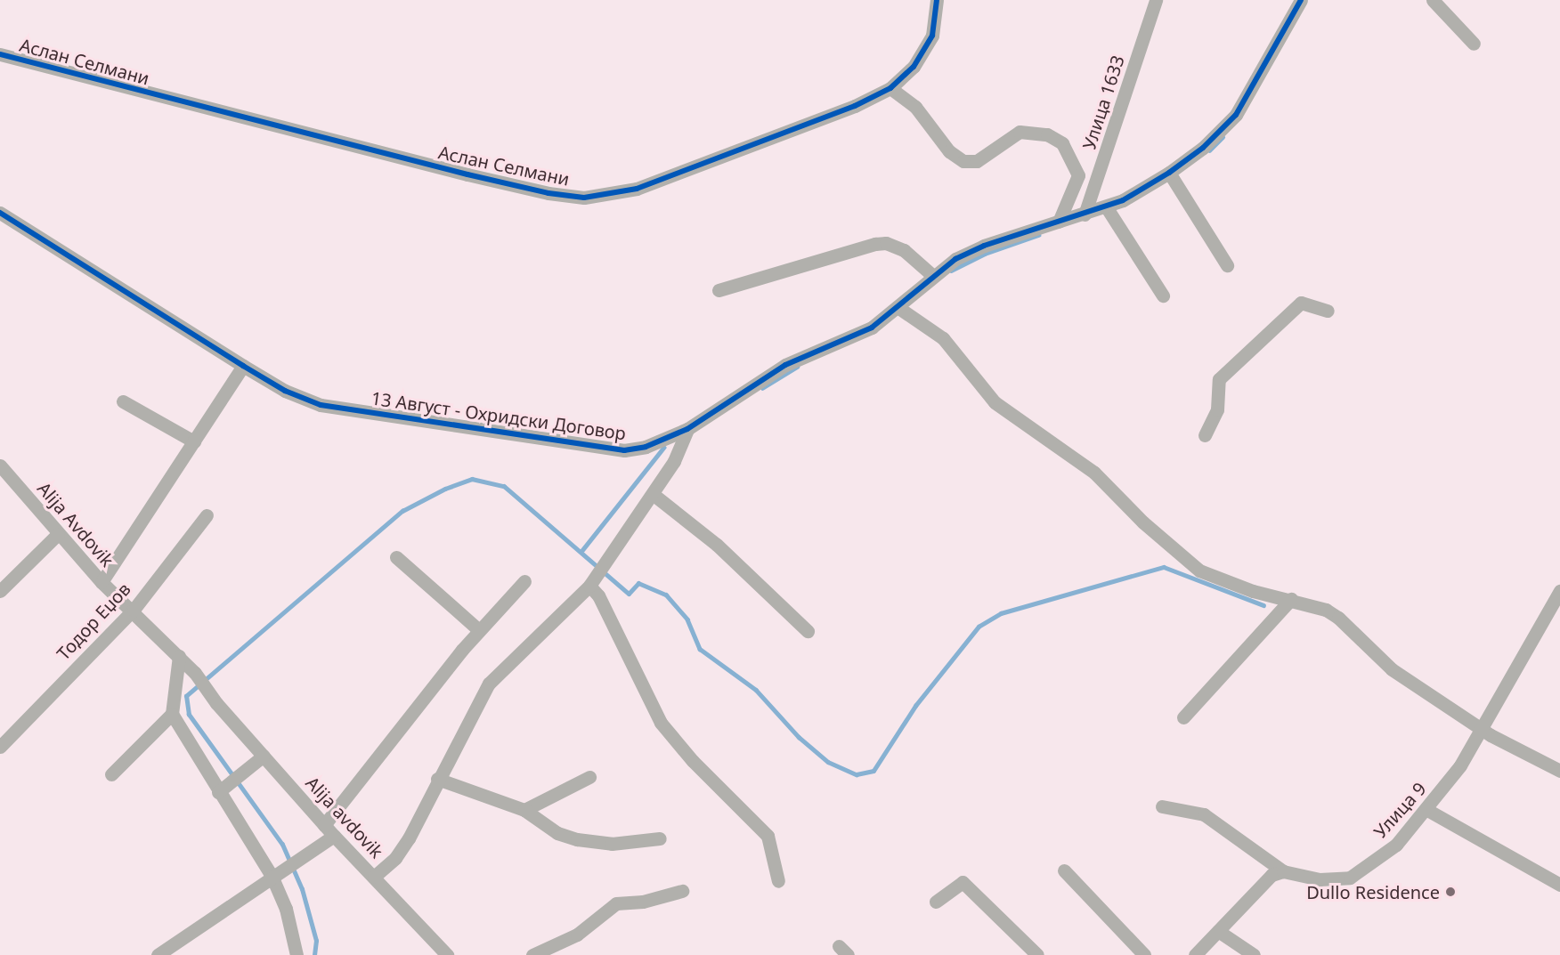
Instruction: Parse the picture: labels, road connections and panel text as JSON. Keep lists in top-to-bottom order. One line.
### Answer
{"streets":{"street":["Аслан Селмани","Улица 1633","13 Август - Охридски Договор","Alija Avdovik","Тодор Еџов","Улица 9","Alija avdovik"]},"crossings":[["Улица 1633","13 Август - Охридски Договор"],["Alija Avdovik","Тодор Еџов"],["Alija Avdovik","Alija avdovik"]],"places":["Dullo Residence"]}
